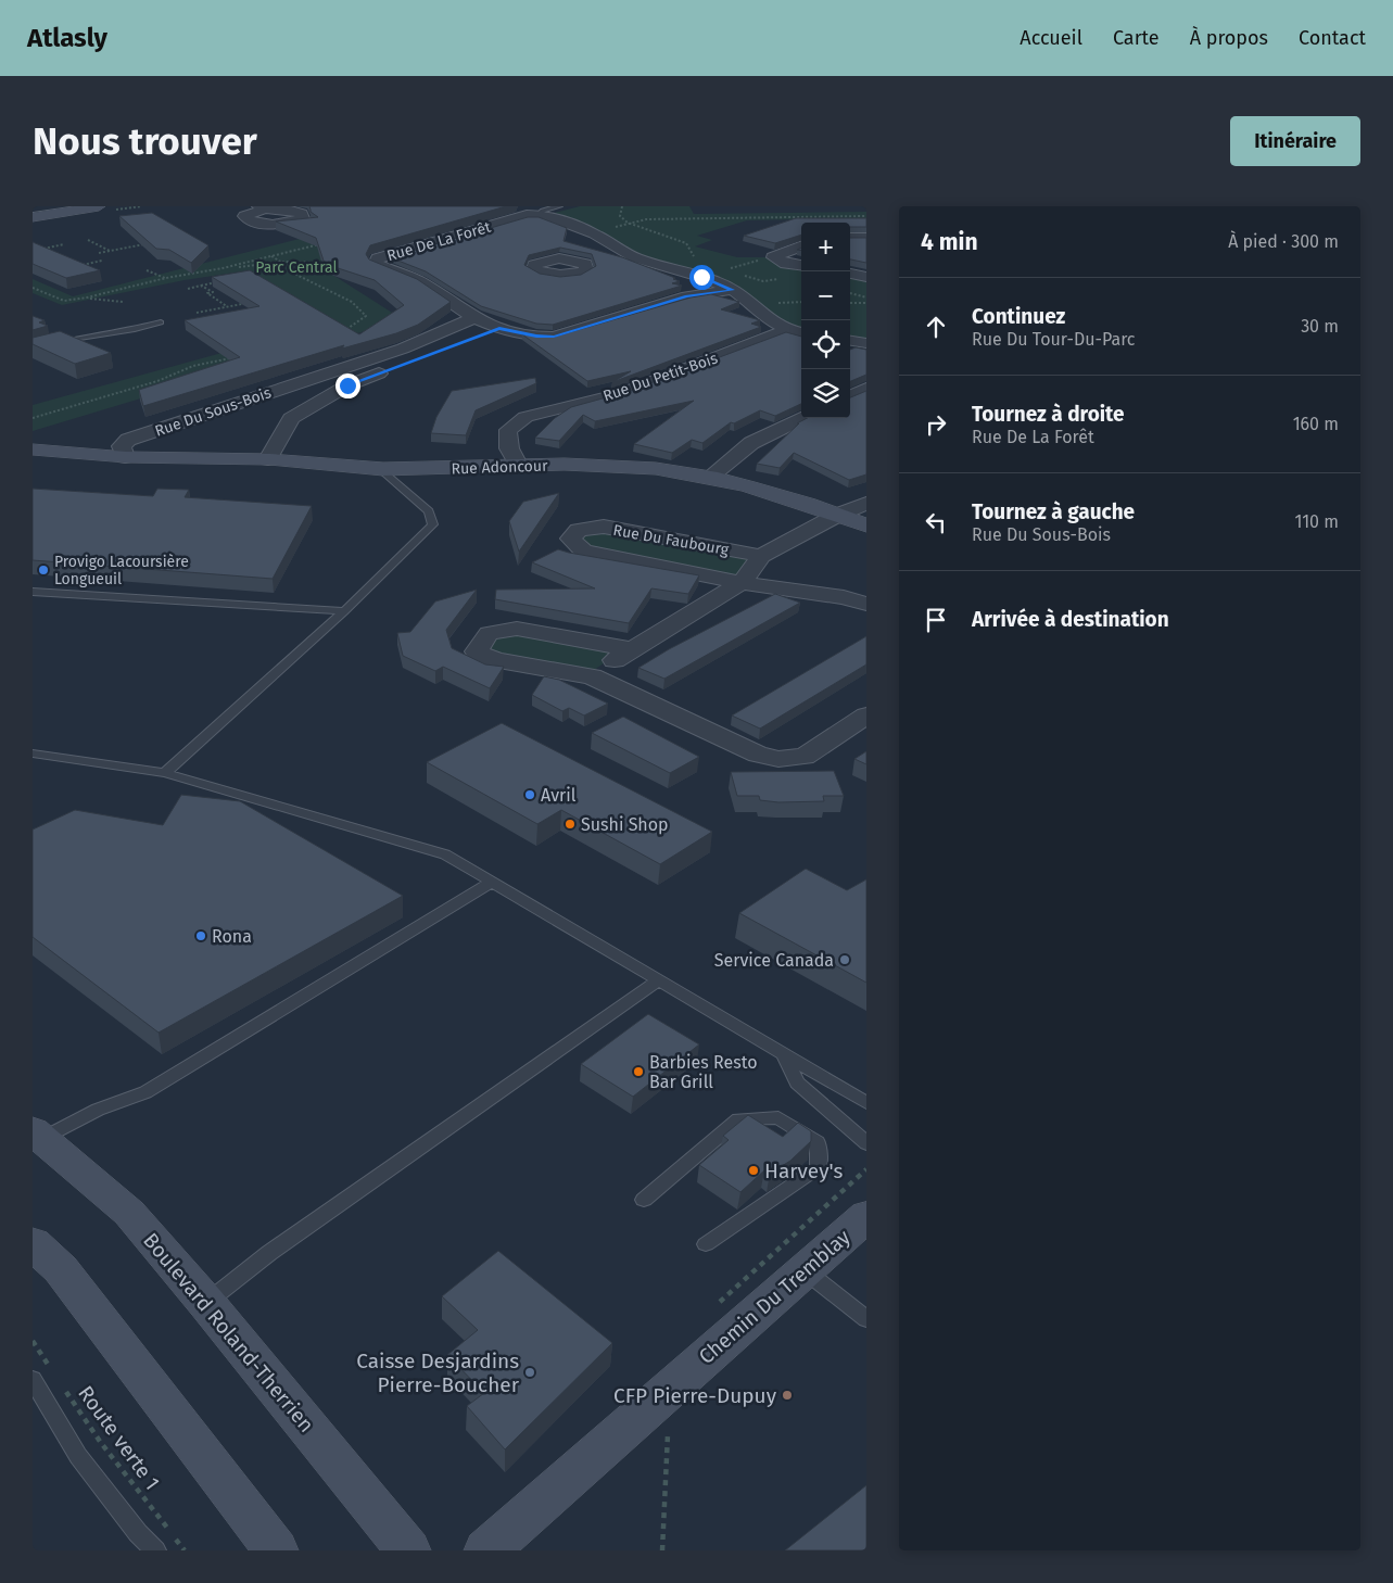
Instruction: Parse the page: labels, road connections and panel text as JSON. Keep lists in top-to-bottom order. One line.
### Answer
{"streets":{"street":["Rue De La Forêt","Rue Du Petit-Bois","Rue Du Sous-Bois","Rue Adoncour","Rue Du Faubourg","Chemin Du Tremblay","Boulevard Roland-Therrien"],"path":["Route verte 1"]},"crossings":[["Rue De La Forêt","Rue Du Sous-Bois"],["Rue Du Petit-Bois","Rue Adoncour"],["Rue Du Sous-Bois","Rue Adoncour"],["Rue Adoncour","Rue Du Faubourg"]],"parks":["Parc Central"],"places":["Provigo Lacoursière Longueuil","Avril","Sushi Shop","Rona","Service Canada","Barbies Resto Bar Grill","Harvey's","Caisse Desjardins Pierre-Boucher","CFP Pierre-Dupuy"],"page":{"header":"Atlasly","nav":["Accueil","Carte","À propos","Contact"],"buttons":"Itinéraire","title":"Nous trouver","heading":["4 min","À pied · 300 m"],"map_buttons":["+","−"],"list":[["Continuez","Rue Du Tour-Du-Parc","30 m"],["Tournez à droite","Rue De La Forêt","160 m"],["Tournez à gauche","Rue Du Sous-Bois","110 m"],"Arrivée à destination"]}}
